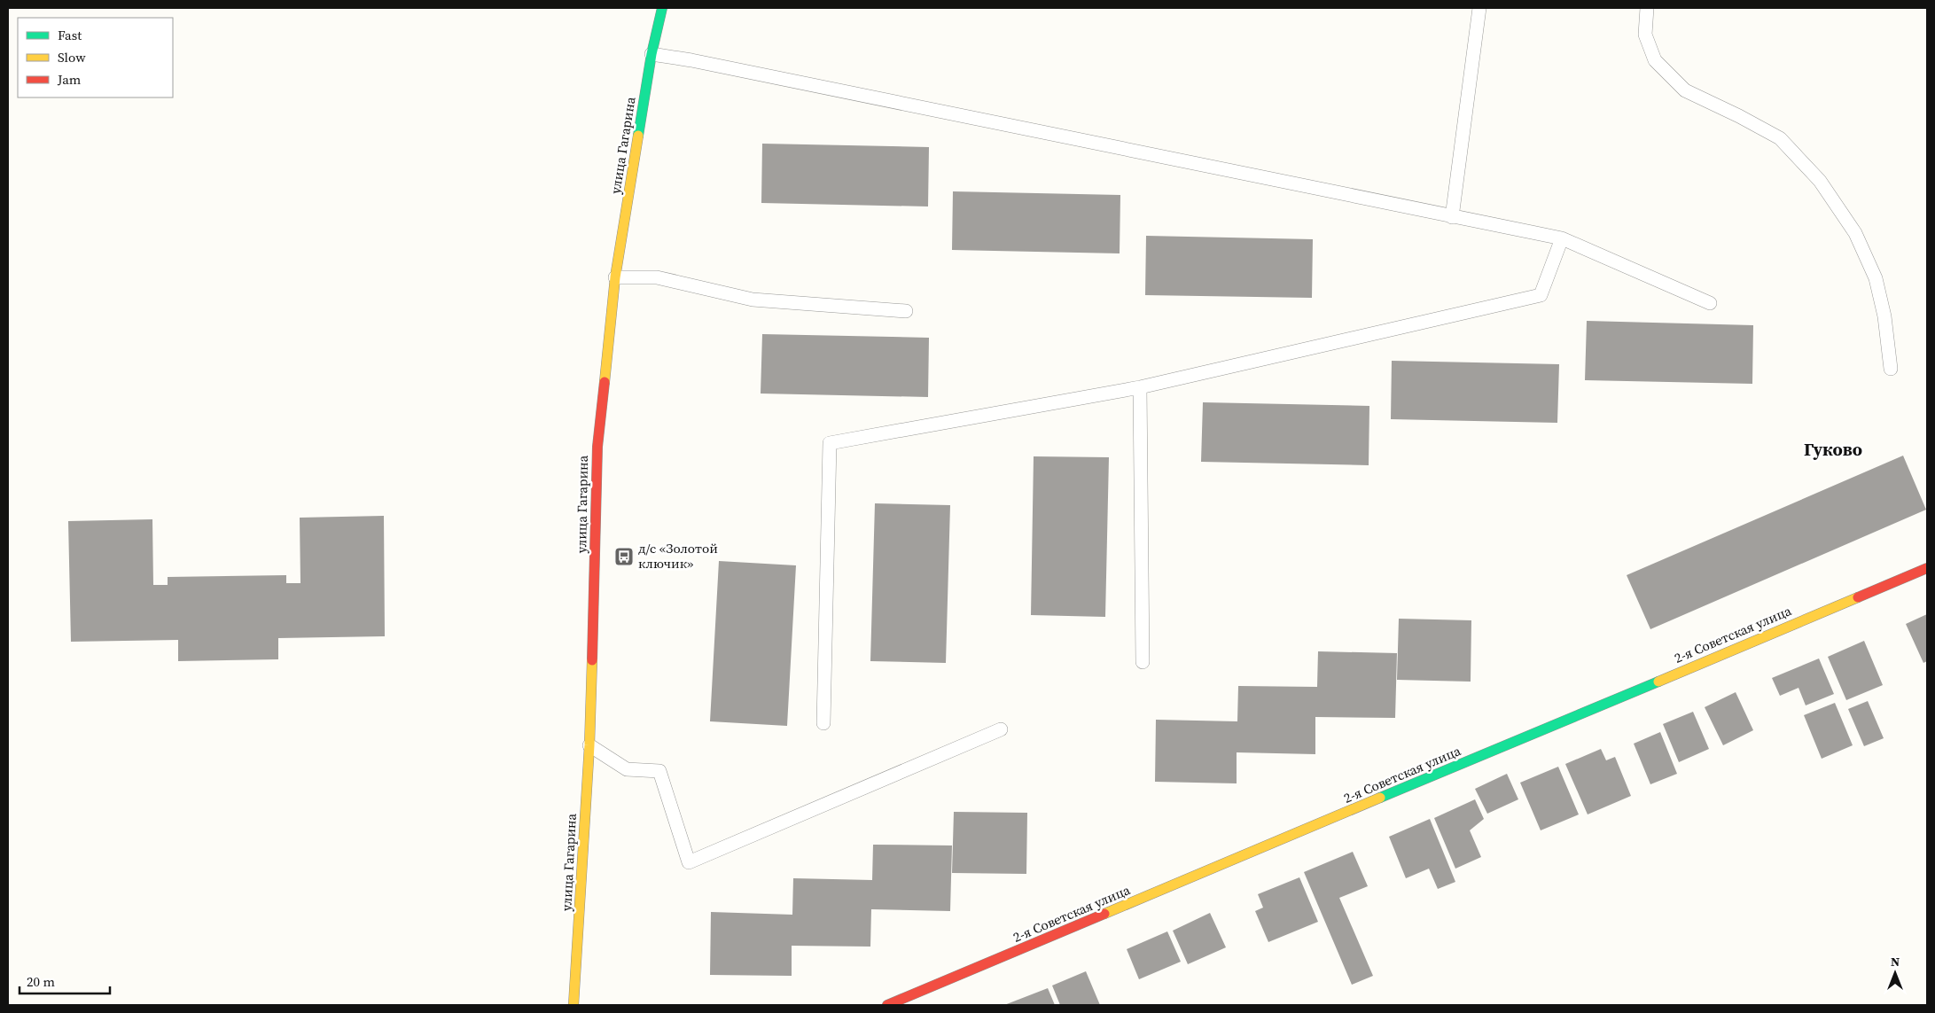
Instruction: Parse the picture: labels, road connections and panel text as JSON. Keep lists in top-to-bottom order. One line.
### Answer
{"streets":{"street":["улица Гагарина","2-я Советская улица"]},"districts":["Гуково"],"places":{"bus stop":["д/с «Золотой ключик»"]},"legend":["Fast","Slow","Jam"],"scale_bar":"20 m","north":"top"}
